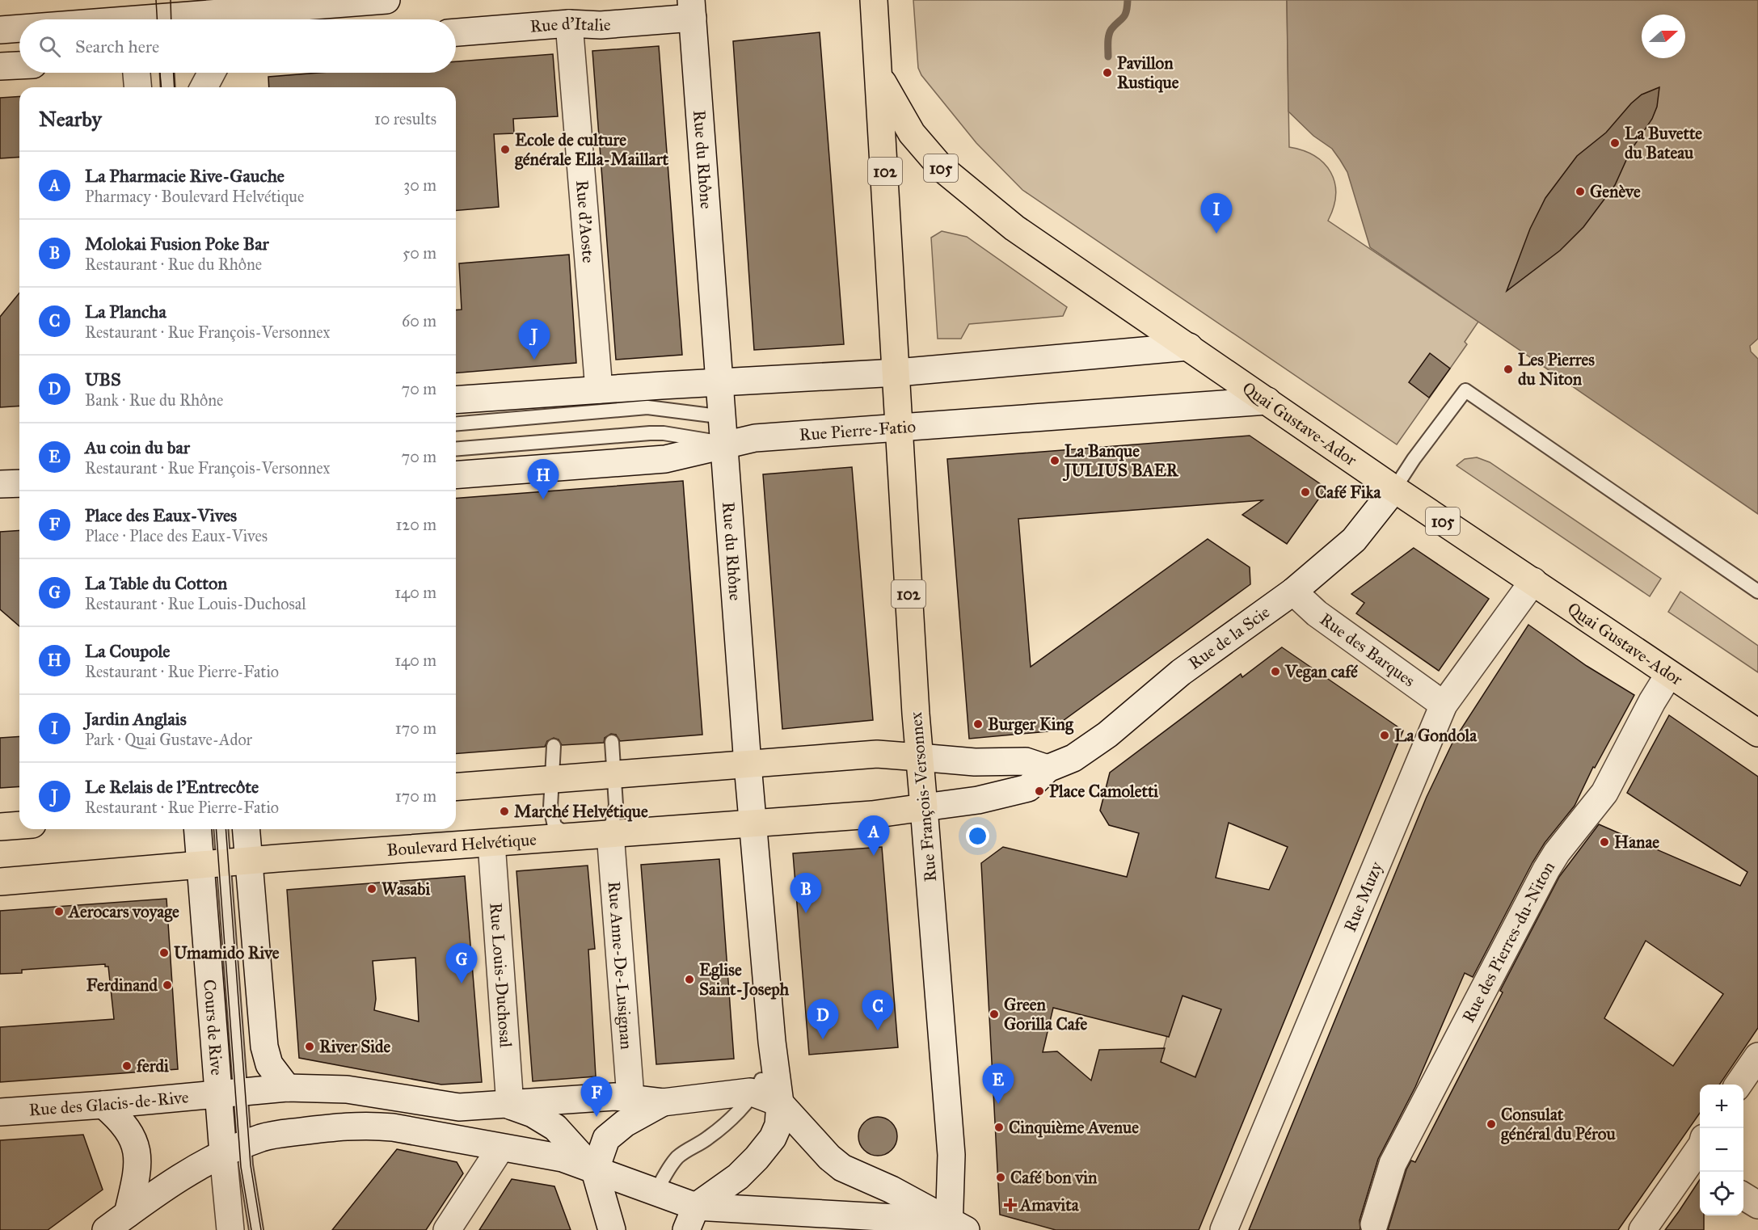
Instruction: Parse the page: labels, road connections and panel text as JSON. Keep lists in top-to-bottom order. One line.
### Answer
{"streets":{"main road":["105","102","Quai Gustave-Ador","Rue François-Versonnex","Boulevard Helvétique"],"street":["Rue d'Italie","Rue du Rhône","Rue d'Aoste","Rue Pierre-Fatio","Rue de la Scie","Rue des Barques","Rue Muzy","Rue des Pierres-du-Niton","Rue Anne-De-Lusignan","Rue Louis-Duchosal","Cours de Rive","Rue des Glacis-de-Rive"]},"crossings":[["Rue d'Italie","Rue du Rhône"],["Rue d'Italie","Rue d'Aoste"],["Rue du Rhône","Rue Pierre-Fatio"],["Rue du Rhône","Boulevard Helvétique"],["102","Quai Gustave-Ador"],["102","Rue François-Versonnex"],["Quai Gustave-Ador","Rue Pierre-Fatio"],["Quai Gustave-Ador","Rue de la Scie"],["Quai Gustave-Ador","Rue Muzy"],["Quai Gustave-Ador","Rue des Pierres-du-Niton"],["Rue Pierre-Fatio","Rue François-Versonnex"],["Rue de la Scie","Rue des Barques"],["Rue des Barques","Rue Muzy"],["Rue François-Versonnex","Boulevard Helvétique"],["Boulevard Helvétique","Rue Anne-De-Lusignan"],["Boulevard Helvétique","Rue Louis-Duchosal"],["Boulevard Helvétique","Cours de Rive"],["Rue Anne-De-Lusignan","Rue des Glacis-de-Rive"],["Rue Louis-Duchosal","Rue des Glacis-de-Rive"],["Cours de Rive","Rue des Glacis-de-Rive"]],"places":{"other":["Pavillon Rustique","La Buvette du Bateau","Ecole de culture générale Ella-Maillart","Genève","Les Pierres du Niton","La Banque JULIUS BAER","Café Fika","Vegan café","Burger King","La Gondola","Place Camoletti","Marché Helvétique","Hanae","Wasabi","Aerocars voyage","Umamido Rive","Eglise Saint-Joseph","Ferdinand","Green Gorilla Cafe","River Side","ferdi","Consulat général du Pérou","Cinquième Avenue","Café bon vin"],"health":["Amavita"]},"north":"right","page":{"search":"Search here","heading":["Nearby","10 results"],"list":[{"mark":"A","name":"La Pharmacie Rive-Gauche","note":"Pharmacy · Boulevard Helvétique","value":"30 m"},{"mark":"B","name":"Molokai Fusion Poke Bar","note":"Restaurant · Rue du Rhône","value":"50 m"},{"mark":"C","name":"La Plancha","note":"Restaurant · Rue François-Versonnex","value":"60 m"},{"mark":"D","name":"UBS","note":"Bank · Rue du Rhône","value":"70 m"},{"mark":"E","name":"Au coin du bar","note":"Restaurant · Rue François-Versonnex","value":"70 m"},{"mark":"F","name":"Place des Eaux-Vives","note":"Place · Place des Eaux-Vives","value":"120 m"},{"mark":"G","name":"La Table du Cotton","note":"Restaurant · Rue Louis-Duchosal","value":"140 m"},{"mark":"H","name":"La Coupole","note":"Restaurant · Rue Pierre-Fatio","value":"140 m"},{"mark":"I","name":"Jardin Anglais","note":"Park · Quai Gustave-Ador","value":"170 m"},{"mark":"J","name":"Le Relais de l'Entrecôte","note":"Restaurant · Rue Pierre-Fatio","value":"170 m"}],"pins":["I","J","H","A","B","G","C","D","E","F"],"map_buttons":["+","−"]}}
